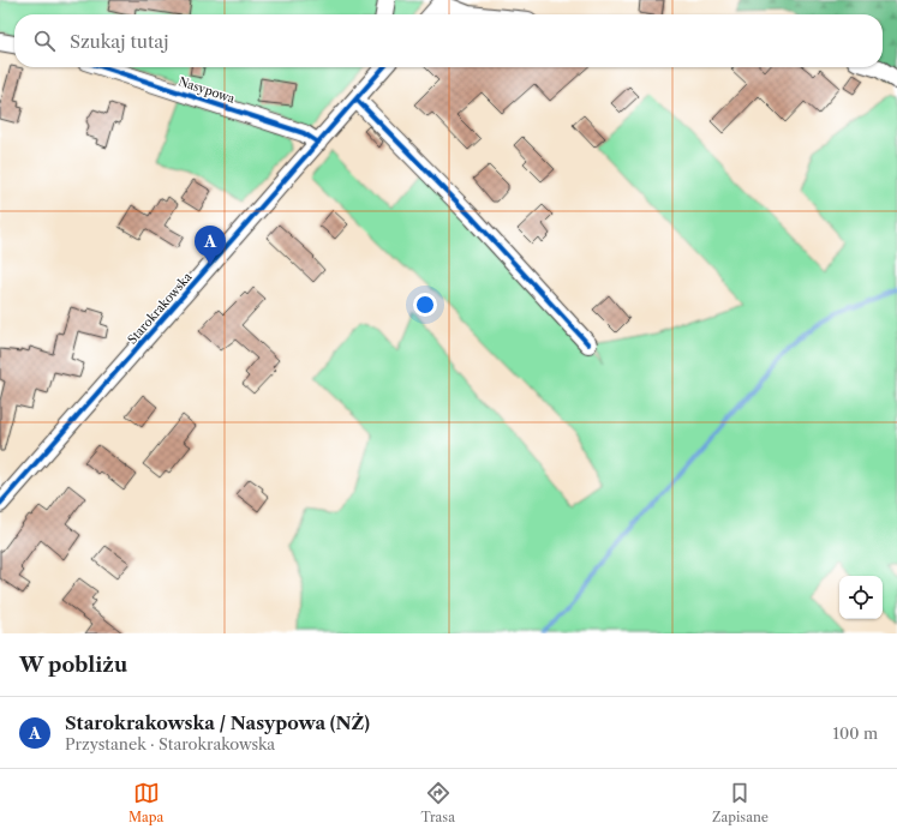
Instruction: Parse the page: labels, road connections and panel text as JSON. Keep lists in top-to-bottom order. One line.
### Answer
{"streets":{"street":["Nasypowa","Starokrakowska"]},"crossings":[["Nasypowa","Starokrakowska"]],"page":{"search":"Szukaj tutaj","pins":"A","heading":"W pobliżu","list":[{"mark":"A","name":"Starokrakowska / Nasypowa (NŻ)","note":"Przystanek · Starokrakowska","value":"100 m"}],"nav":["Mapa","Trasa","Zapisane"]}}
